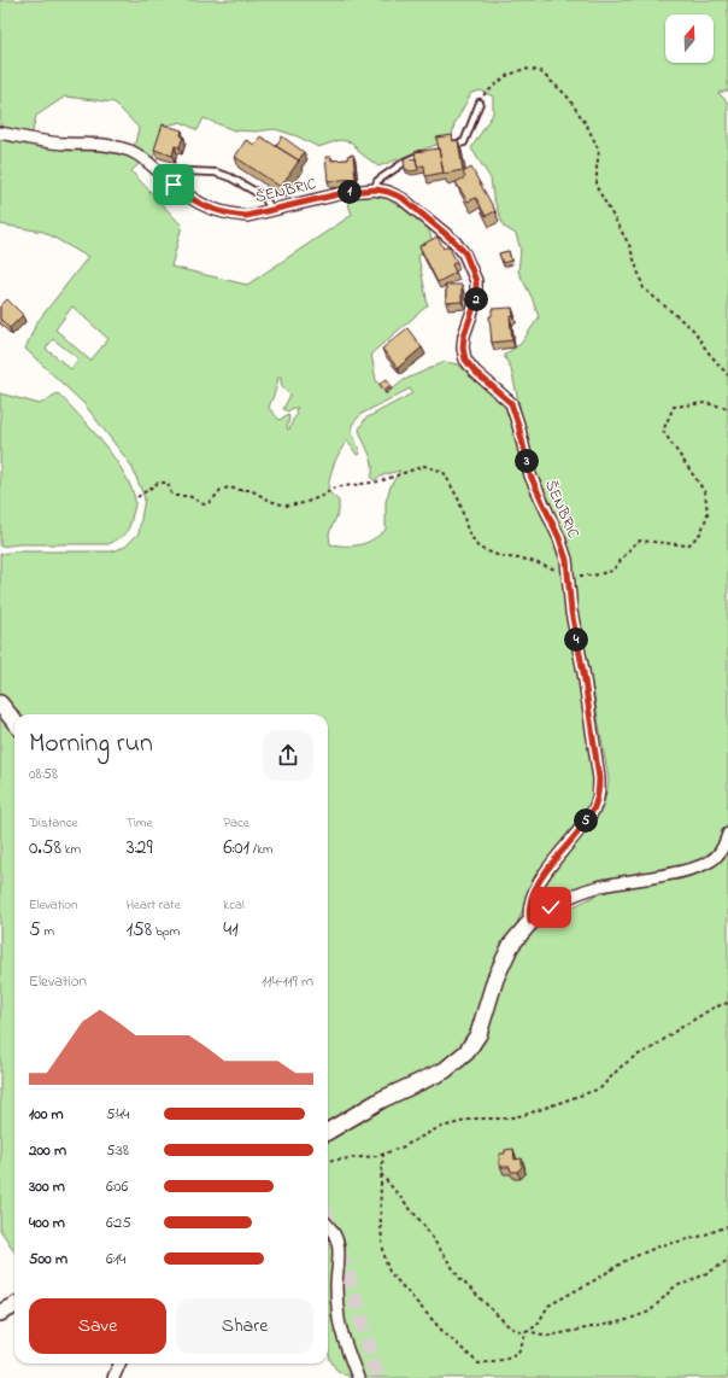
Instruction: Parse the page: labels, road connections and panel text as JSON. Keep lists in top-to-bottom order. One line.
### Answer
{"streets":{"street":["ŠENBRIC"]},"north":"top","page":{"pins":["1","2","3","4","5"],"heading":["Morning run","08:58"],"stats":[["Distance","0.58 km"],["Time","3:29"],["Pace","6:01 /km"],["Elevation","5 m"],["Heart rate","158 bpm"],["kcal","41"]],"chart":["Elevation","114–119 m"],"list":[{"name":"100 m","note":"5:44"},{"name":"200 m","note":"5:38"},{"name":"300 m","note":"6:06"},{"name":"400 m","note":"6:25"},{"name":"500 m","note":"6:14"}],"buttons":["Save","Share"]}}
